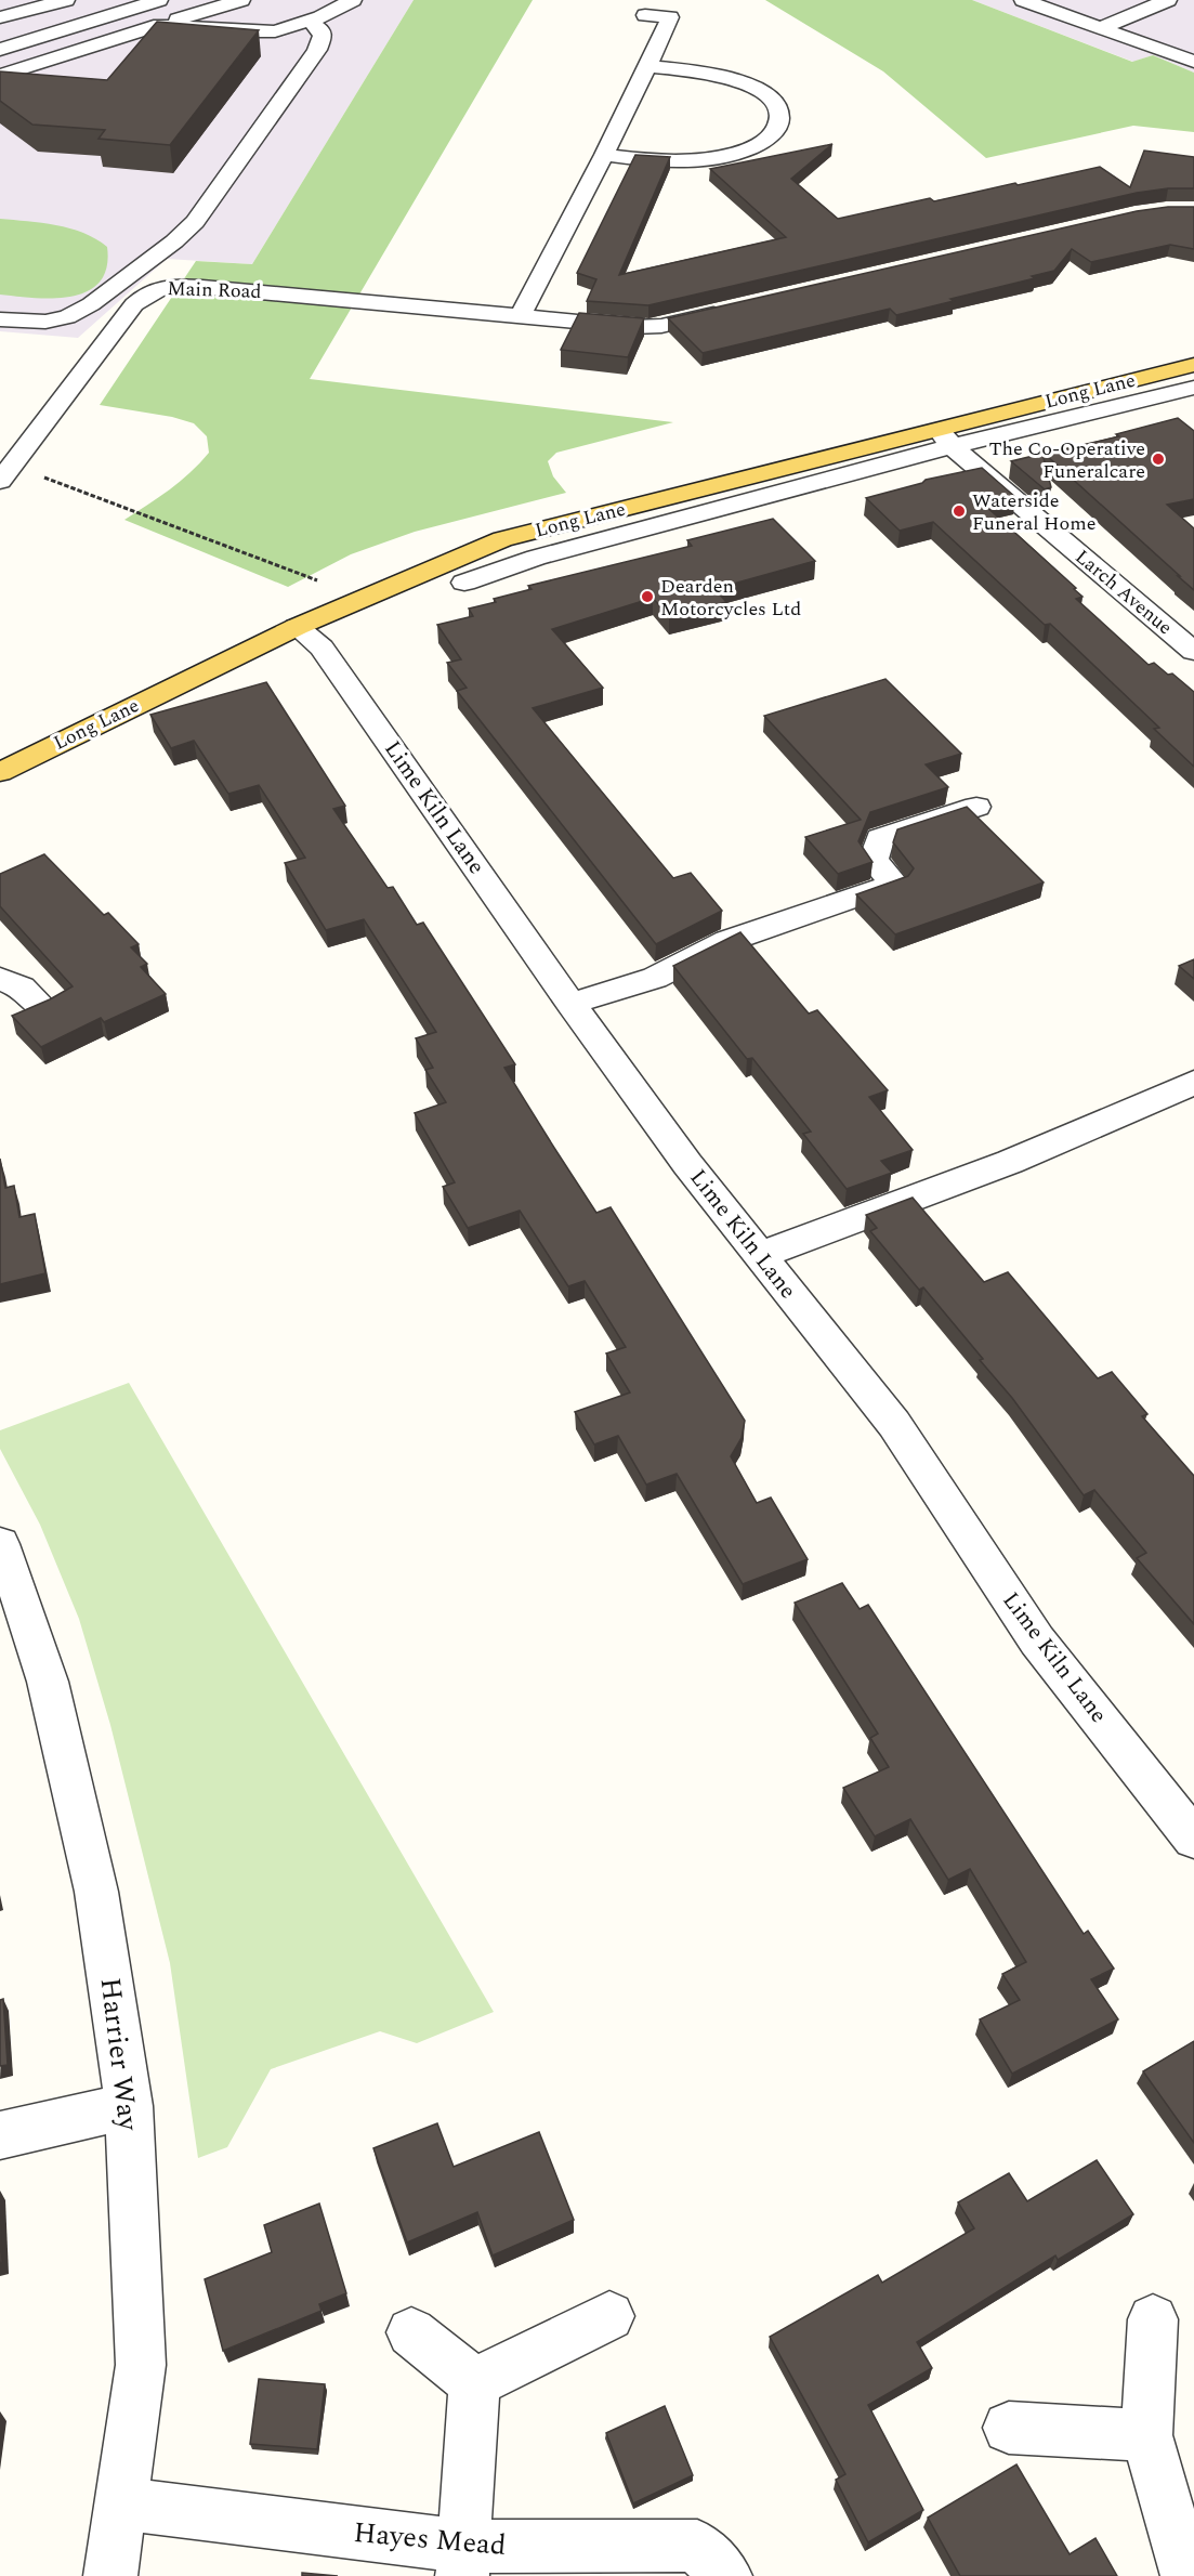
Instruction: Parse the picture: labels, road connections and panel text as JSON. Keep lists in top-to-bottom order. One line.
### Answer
{"streets":{"main road":["Long Lane"],"street":["Main Road","Larch Avenue","Lime Kiln Lane","Harrier Way","Hayes Mead"]},"crossings":[["Long Lane","Larch Avenue"],["Long Lane","Lime Kiln Lane"],["Harrier Way","Hayes Mead"]],"places":["The Co-Operative Funeralcare","Waterside Funeral Home","Dearden Motorcycles Ltd"]}
